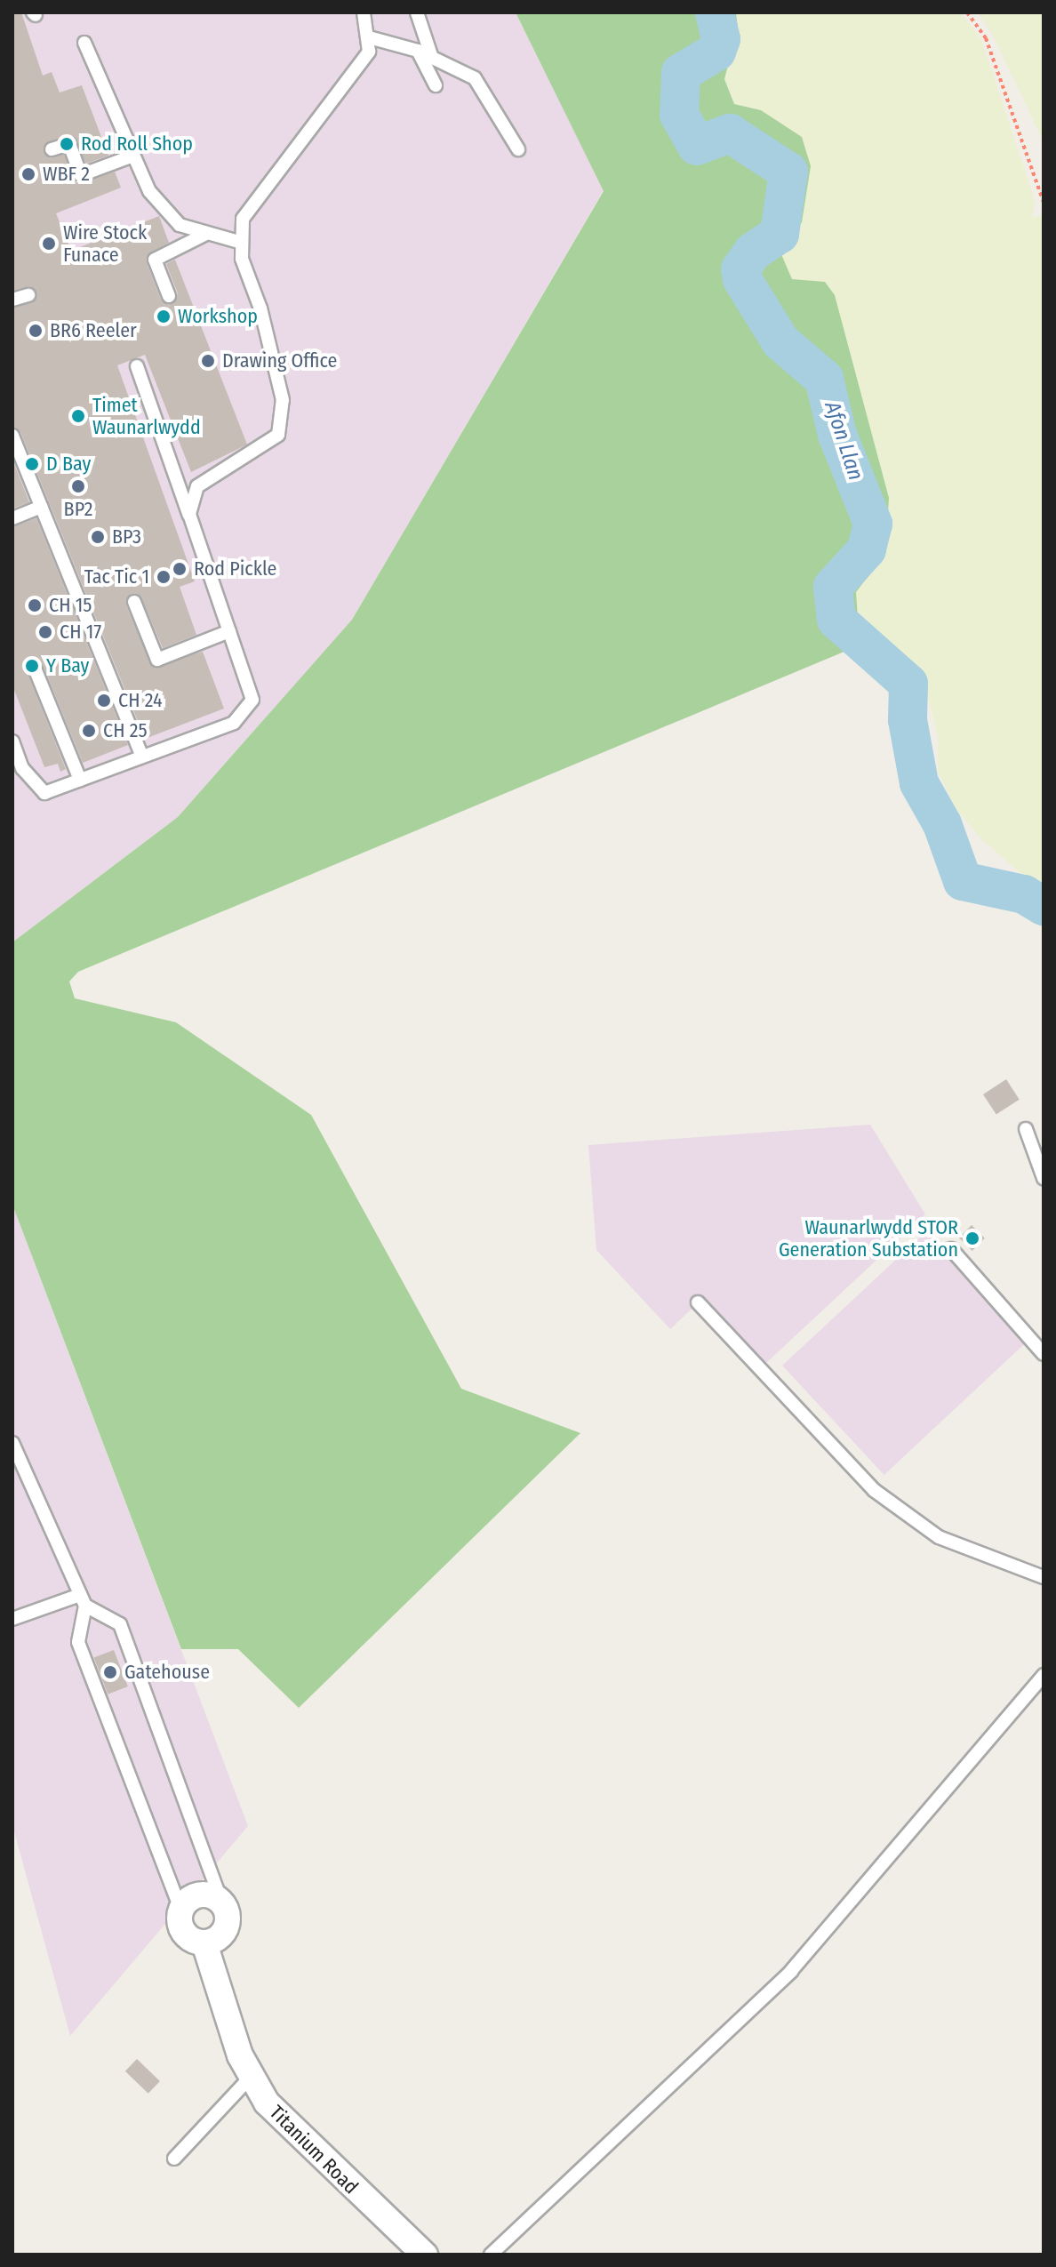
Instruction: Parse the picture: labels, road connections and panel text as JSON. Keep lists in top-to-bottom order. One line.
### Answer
{"streets":{"street":["Titanium Road"]},"water":["Afon Llan"],"places":["Rod Roll Shop","WBF 2","Wire Stock Funace","Workshop","BR6 Reeler","Drawing Office","Timet Waunarlwydd","D Bay","BP2","BP3","Rod Pickle","Tac Tic 1","CH 15","CH 17","Y Bay","CH 24","CH 25","Waunarlwydd STOR Generation Substation","Gatehouse"]}
